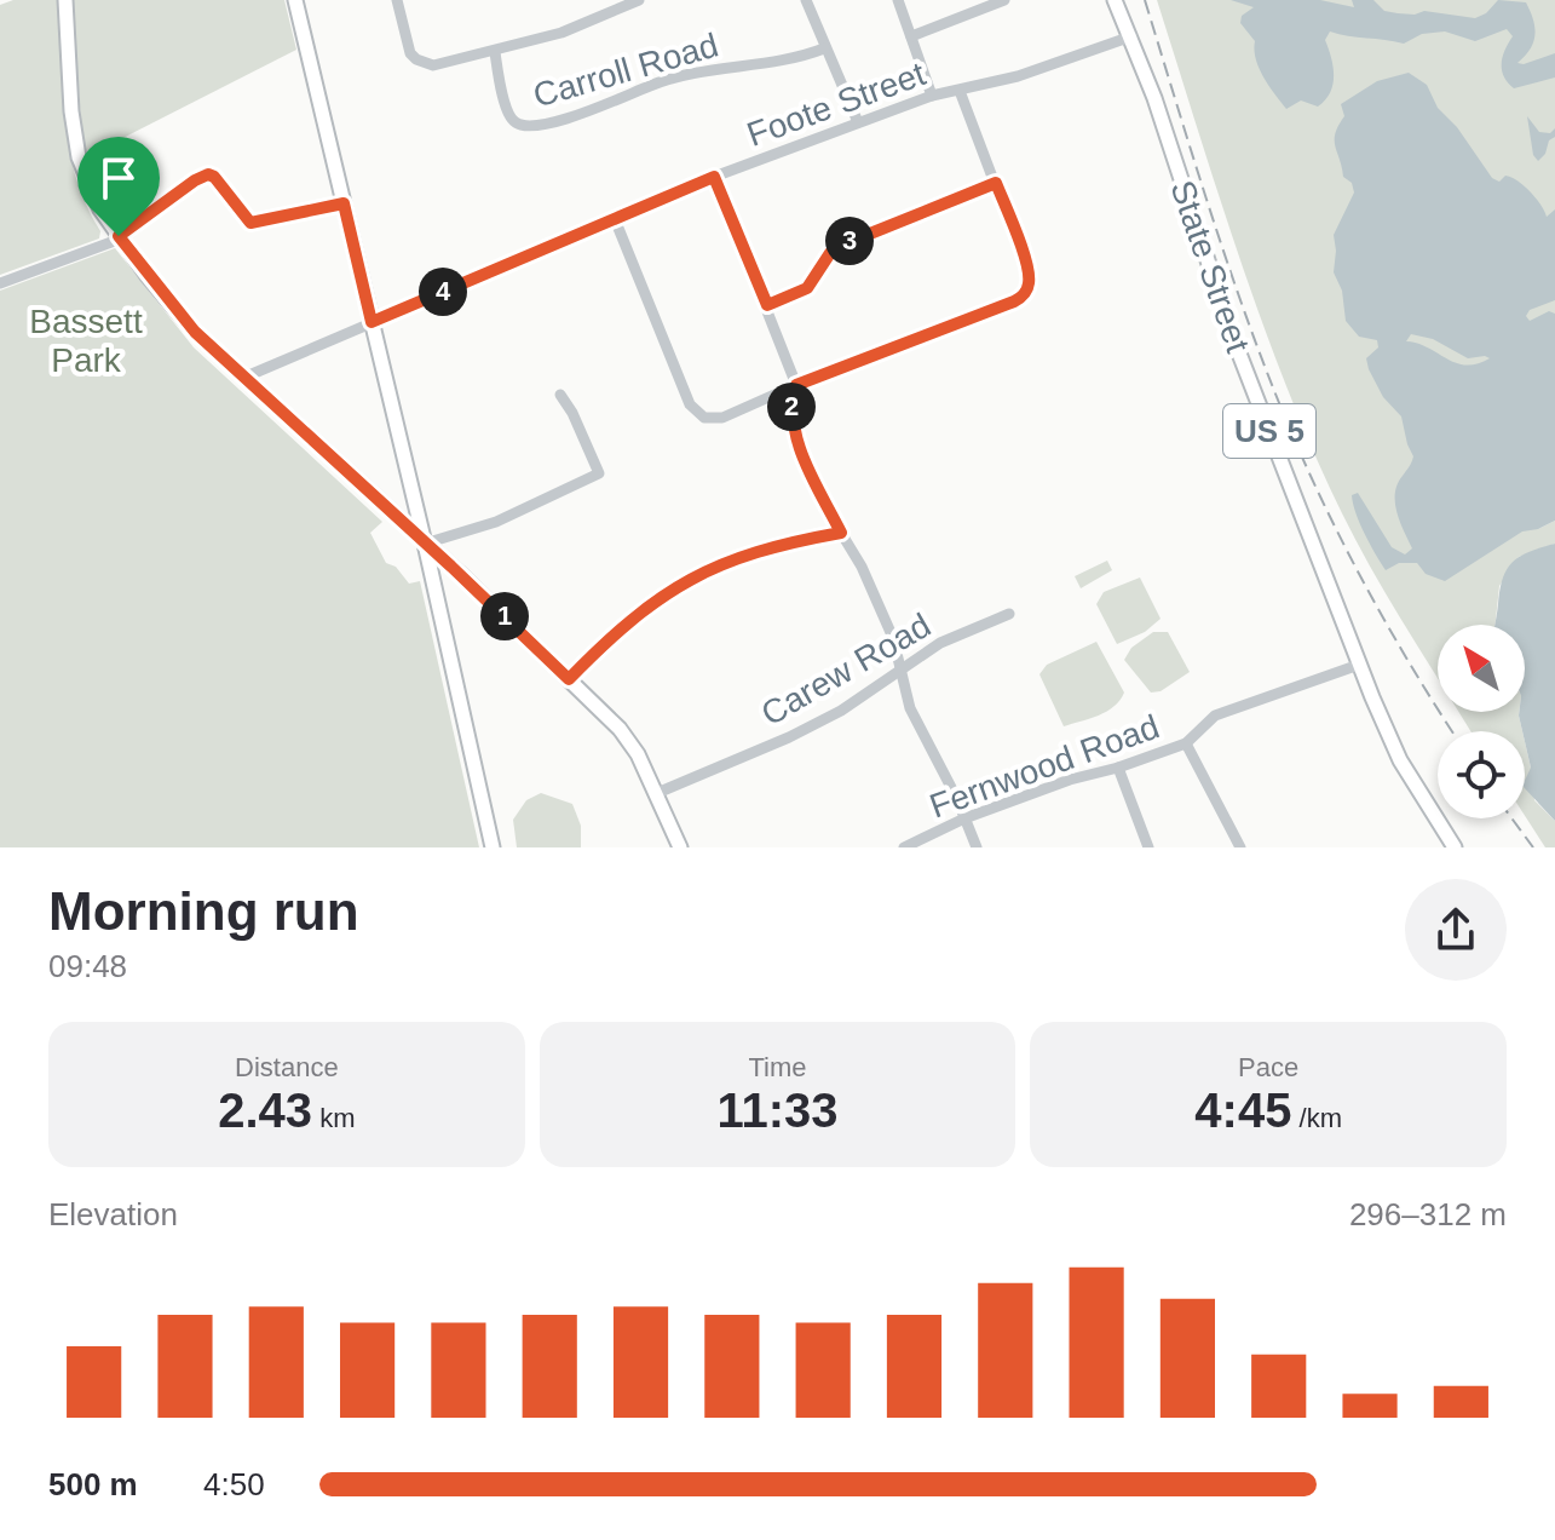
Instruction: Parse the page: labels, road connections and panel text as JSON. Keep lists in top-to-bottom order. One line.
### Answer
{"streets":{"main road":["State Street","US 5"],"street":["Carroll Road","Foote Street","Carew Road","Fernwood Road"]},"crossings":[["Foote Street","State Street"],["State Street","Fernwood Road"]],"parks":["Bassett Park"],"north":"top left","page":{"pins":["3","4","2","1"],"heading":["Morning run","09:48"],"stats":[["Distance","2.43 km"],["Time","11:33"],["Pace","4:45 /km"]],"chart":["Elevation","296–312 m"],"list":[{"name":"500 m","note":"4:50"}]}}
